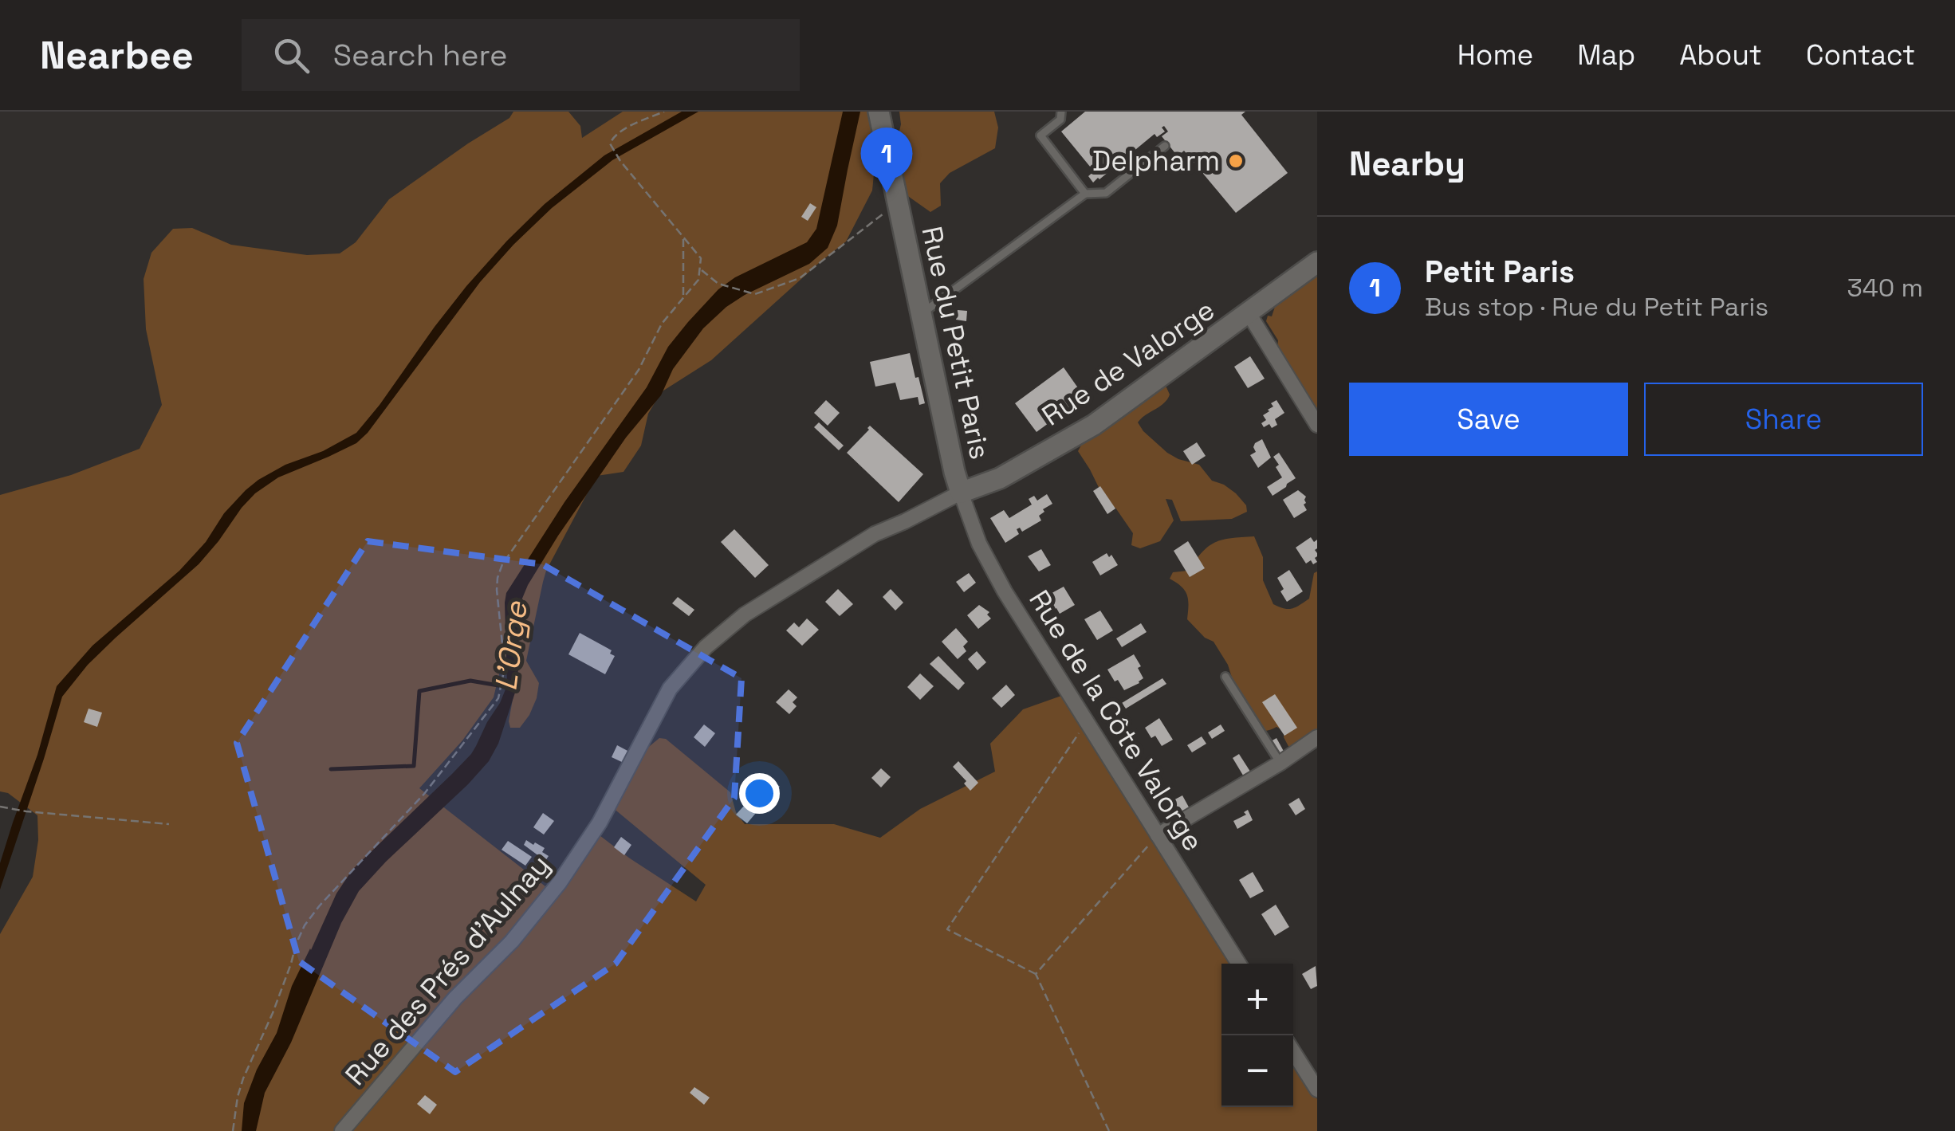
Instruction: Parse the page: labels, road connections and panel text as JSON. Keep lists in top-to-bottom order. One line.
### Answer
{"streets":{"street":["Rue du Petit Paris","Rue de Valorge","Rue de la Côte Valorge","Rue des Prés d'Aulnay"]},"crossings":[["Rue du Petit Paris","Rue de Valorge"],["Rue du Petit Paris","Rue de la Côte Valorge"],["Rue du Petit Paris","Rue des Prés d'Aulnay"],["Rue de Valorge","Rue de la Côte Valorge"],["Rue de Valorge","Rue des Prés d'Aulnay"],["Rue de la Côte Valorge","Rue des Prés d'Aulnay"]],"water":["L'Orge"],"places":["Delpharm"],"page":{"header":"Nearbee","search":"Search here","nav":["Home","Map","About","Contact"],"heading":"Nearby","pins":"1","list":[{"mark":"1","name":"Petit Paris","note":"Bus stop · Rue du Petit Paris","value":"340 m"}],"buttons":["Save","Share"],"map_buttons":["+","−"]}}
